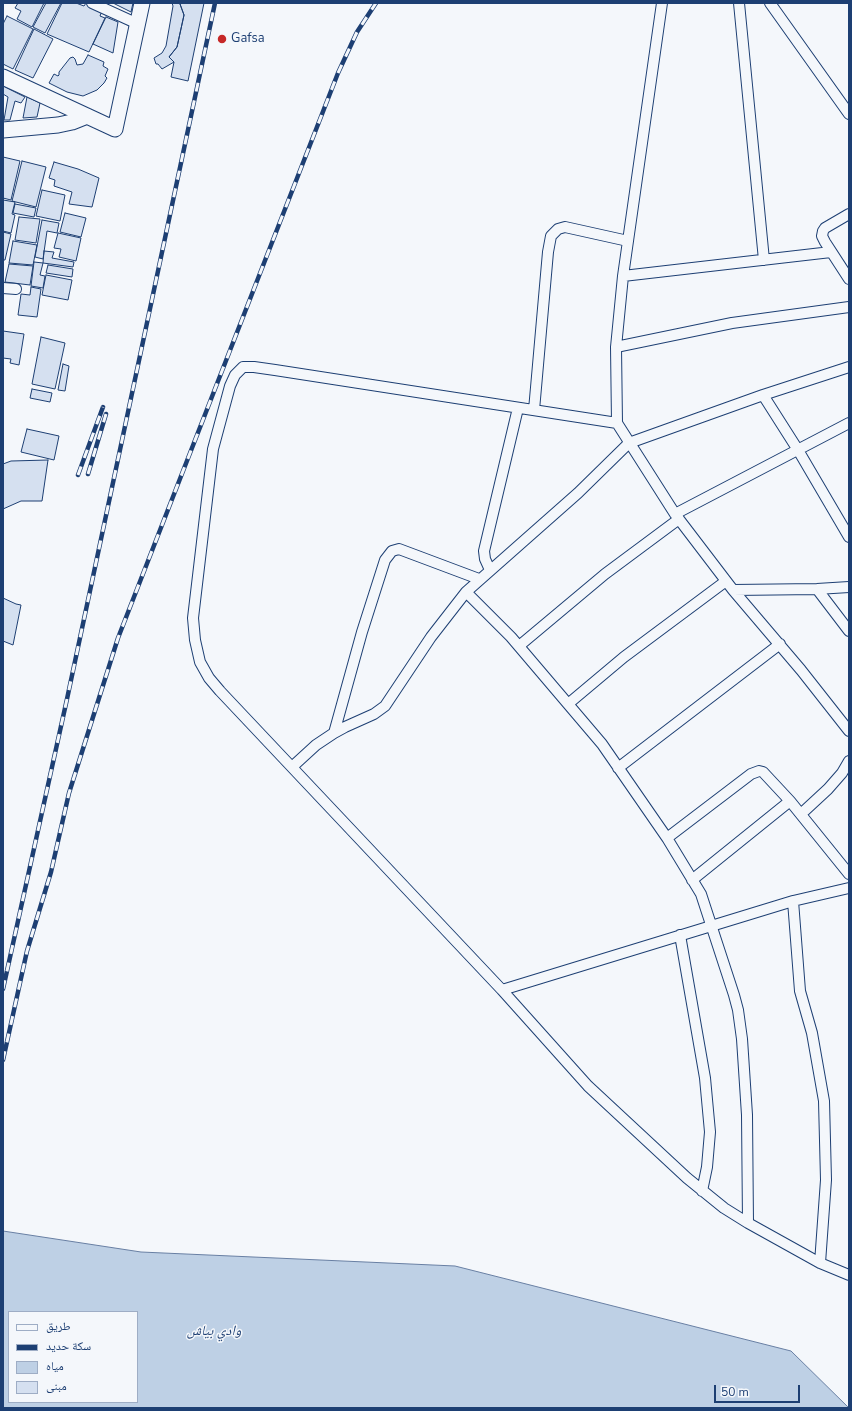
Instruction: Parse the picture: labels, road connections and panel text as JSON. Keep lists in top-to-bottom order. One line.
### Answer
{"water":["وادي بياش"],"places":["Gafsa"],"legend":["طريق","سكة حديد","مياه","مبنى"],"scale_bar":"50 m"}
